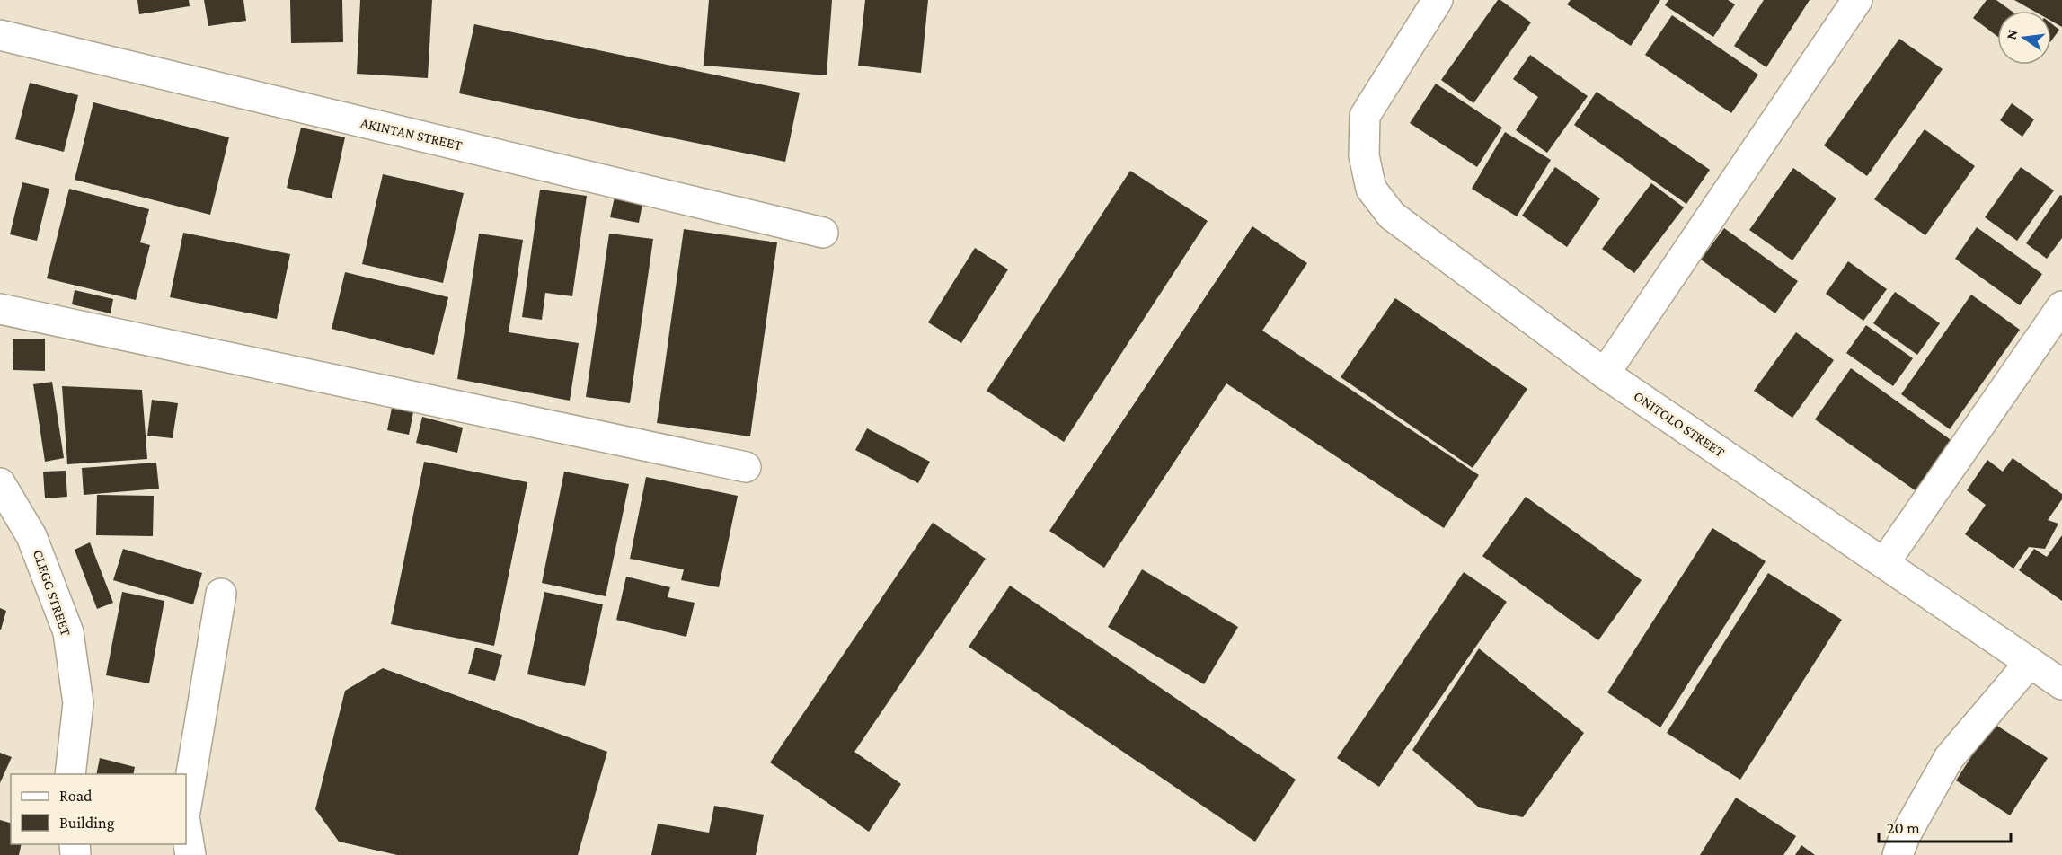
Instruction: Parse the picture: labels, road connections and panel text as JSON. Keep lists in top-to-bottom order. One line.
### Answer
{"streets":{"street":["AKINTAN STREET","ONITOLO STREET","CLEGG STREET"]},"legend":["Road","Building"],"scale_bar":"20 m","north":"left"}
